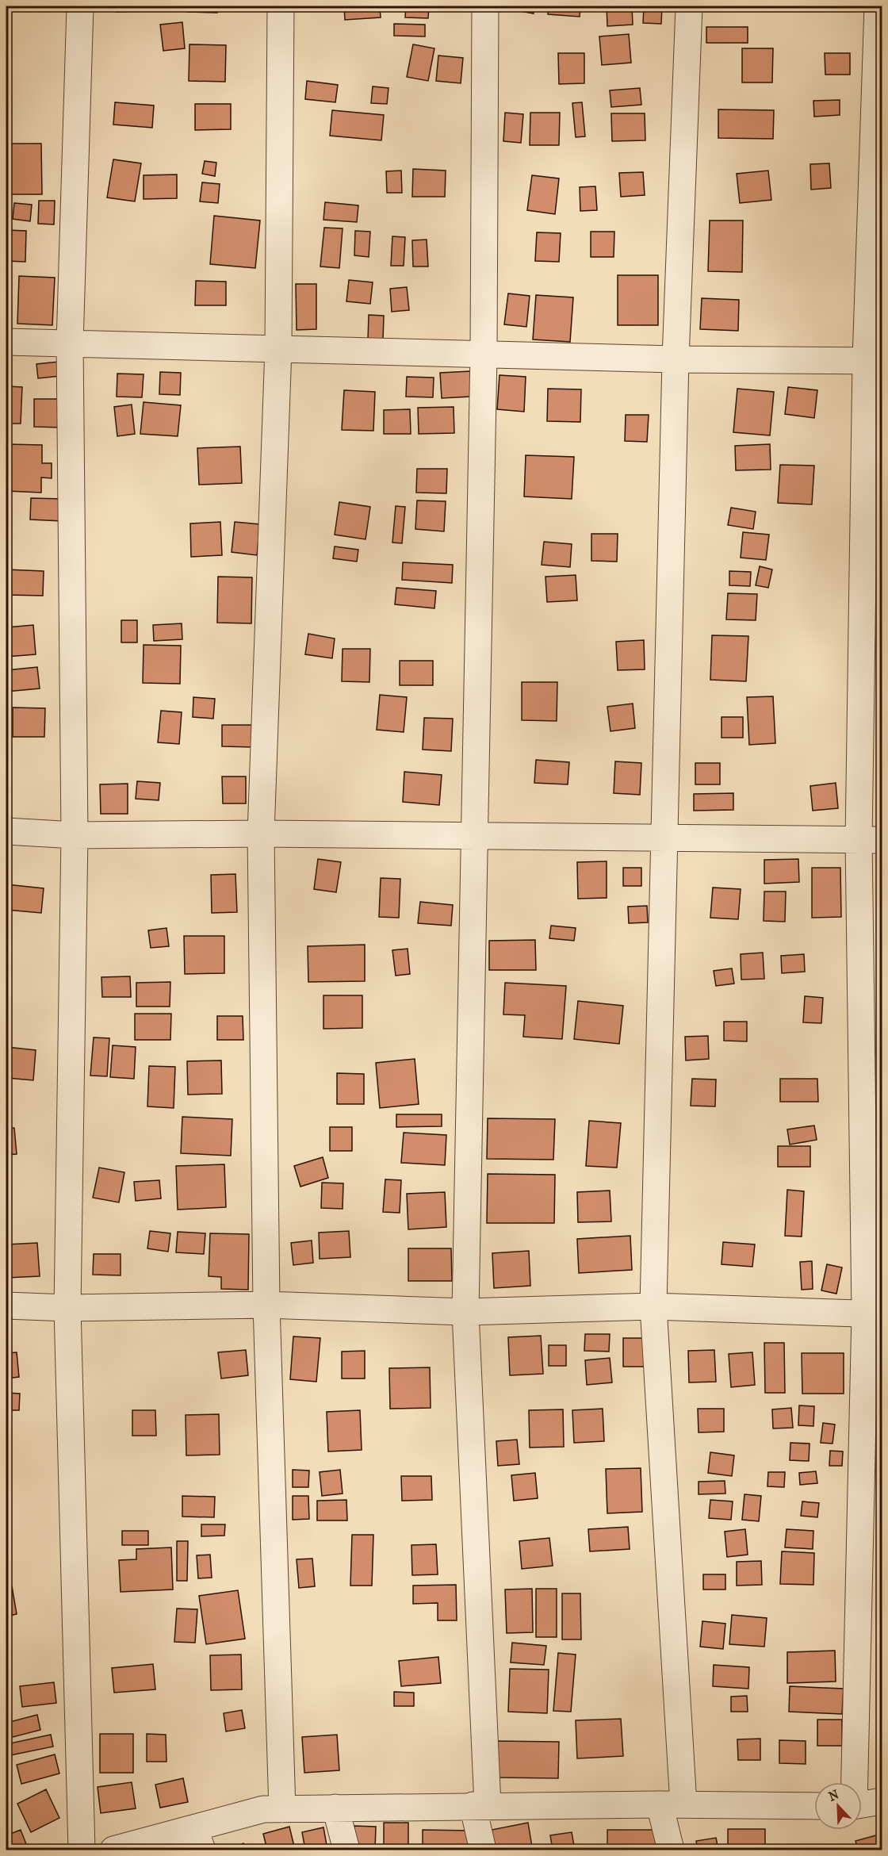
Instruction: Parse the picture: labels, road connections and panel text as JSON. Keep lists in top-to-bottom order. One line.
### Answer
{"north":"top left"}
